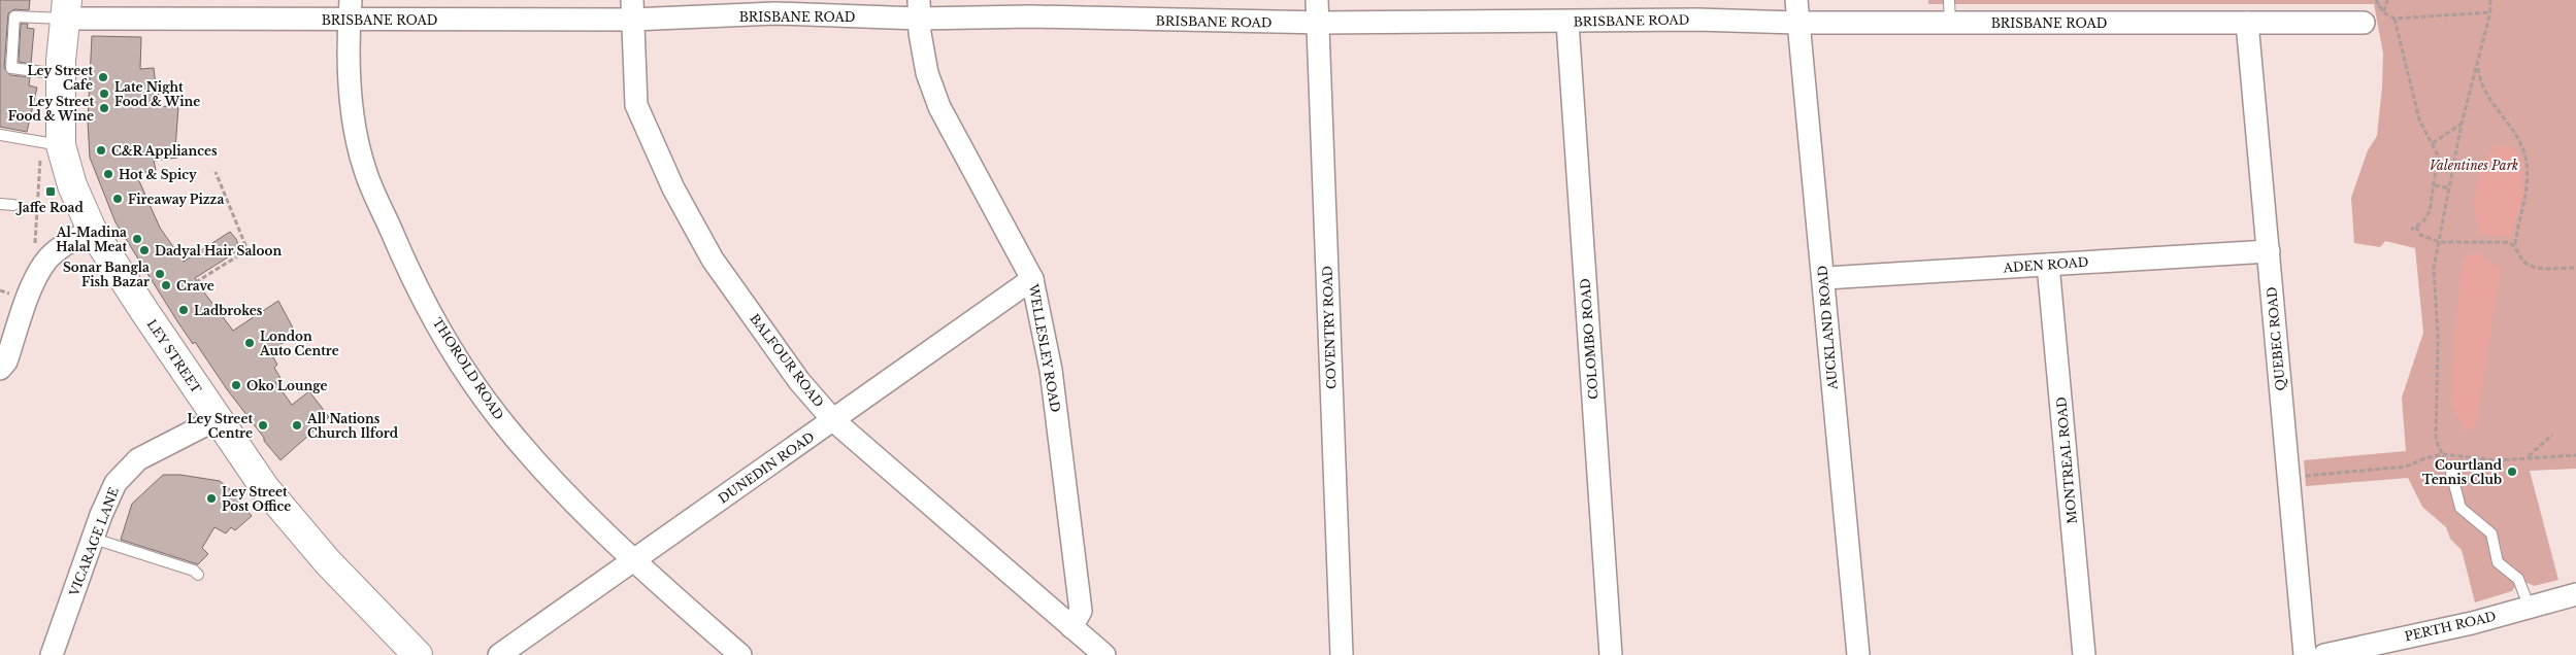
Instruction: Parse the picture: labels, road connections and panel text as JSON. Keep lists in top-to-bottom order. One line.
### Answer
{"streets":{"street":["BRISBANE ROAD","ADEN ROAD","COVENTRY ROAD","AUCKLAND ROAD","COLOMBO ROAD","QUEBEC ROAD","WELLESLEY ROAD","LEY STREET","BALFOUR ROAD","THOROLD ROAD","MONTREAL ROAD","DUNEDIN ROAD","VICARAGE LANE","PERTH ROAD"]},"crossings":[["BRISBANE ROAD","COVENTRY ROAD"],["BRISBANE ROAD","AUCKLAND ROAD"],["BRISBANE ROAD","COLOMBO ROAD"],["BRISBANE ROAD","QUEBEC ROAD"],["BRISBANE ROAD","WELLESLEY ROAD"],["BRISBANE ROAD","LEY STREET"],["BRISBANE ROAD","BALFOUR ROAD"],["BRISBANE ROAD","THOROLD ROAD"],["ADEN ROAD","AUCKLAND ROAD"],["ADEN ROAD","QUEBEC ROAD"],["ADEN ROAD","MONTREAL ROAD"],["WELLESLEY ROAD","BALFOUR ROAD"],["WELLESLEY ROAD","DUNEDIN ROAD"],["LEY STREET","VICARAGE LANE"],["BALFOUR ROAD","DUNEDIN ROAD"],["THOROLD ROAD","DUNEDIN ROAD"]],"parks":["Valentines Park"],"places":{"other":["Ley Street Cafe","Late Night Food & Wine","Ley Street Food & Wine","C&R Appliances","Hot & Spicy","Fireaway Pizza","Al-Madina Halal Meat","Dadyal Hair Saloon","Sonar Bangla Fish Bazar","Crave","Ladbrokes","London Auto Centre","Oko Lounge","Ley Street Centre","All Nations Church Ilford","Courtland Tennis Club","Ley Street Post Office"],"transit":["Jaffe Road"]}}
